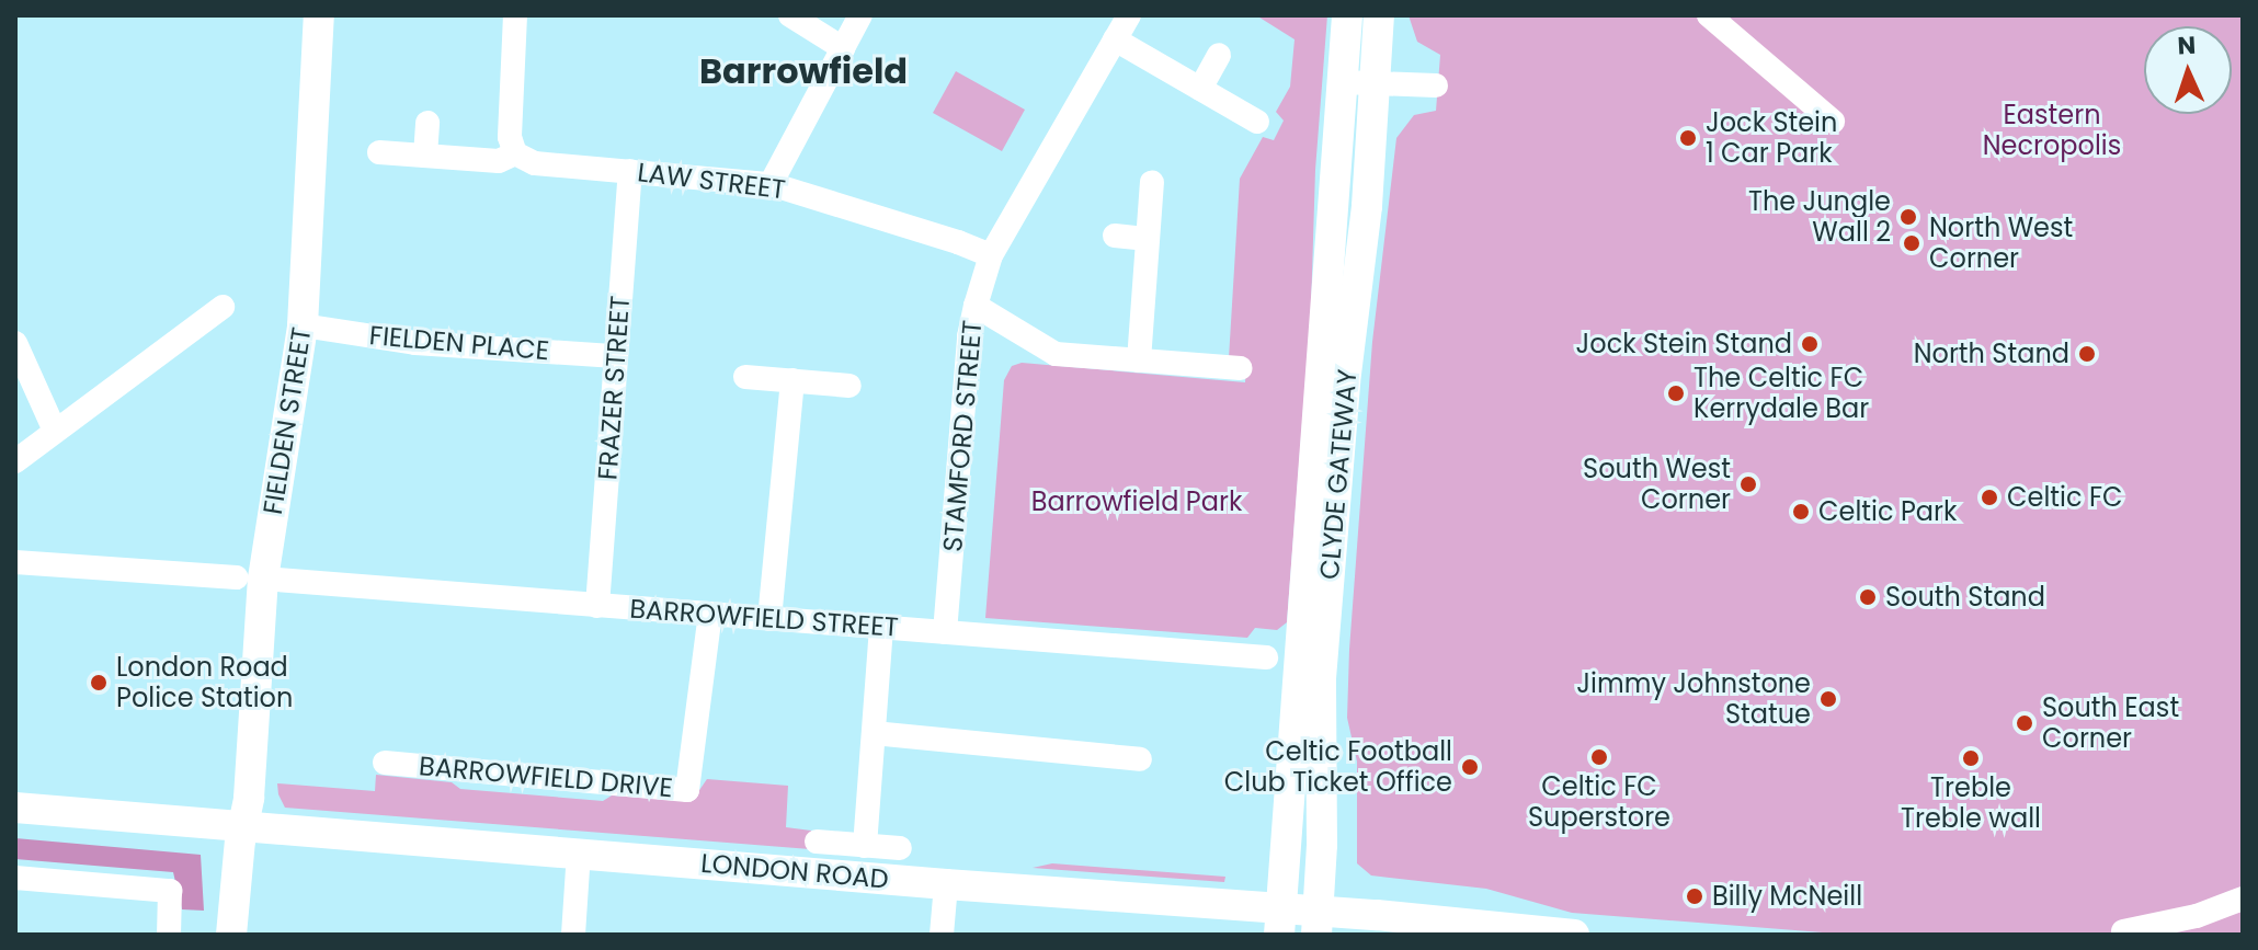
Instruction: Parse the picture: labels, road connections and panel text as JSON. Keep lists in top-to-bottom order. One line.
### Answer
{"streets":{"main road":["FIELDEN STREET","CLYDE GATEWAY","LONDON ROAD"],"street":["LAW STREET","FIELDEN PLACE","FRAZER STREET","STAMFORD STREET","BARROWFIELD STREET","BARROWFIELD DRIVE"]},"crossings":[["LAW STREET","FRAZER STREET"],["LAW STREET","STAMFORD STREET"],["FIELDEN PLACE","FRAZER STREET"],["FIELDEN PLACE","FIELDEN STREET"],["FRAZER STREET","BARROWFIELD STREET"],["FIELDEN STREET","BARROWFIELD STREET"],["FIELDEN STREET","LONDON ROAD"],["STAMFORD STREET","BARROWFIELD STREET"],["CLYDE GATEWAY","LONDON ROAD"],["BARROWFIELD STREET","BARROWFIELD DRIVE"]],"districts":["Barrowfield"],"parks":["Eastern Necropolis","Barrowfield Park"],"places":["Jock Stein 1 Car Park","The Jungle Wall 2","North West Corner","Jock Stein Stand","North Stand","The Celtic FC Kerrydale Bar","South West Corner","Celtic FC","Celtic Park","South Stand","London Road Police Station","Jimmy Johnstone Statue","South East Corner","Celtic FC Superstore","Treble Treble wall","Celtic Football Club Ticket Office","Billy McNeill"],"north":"top"}
